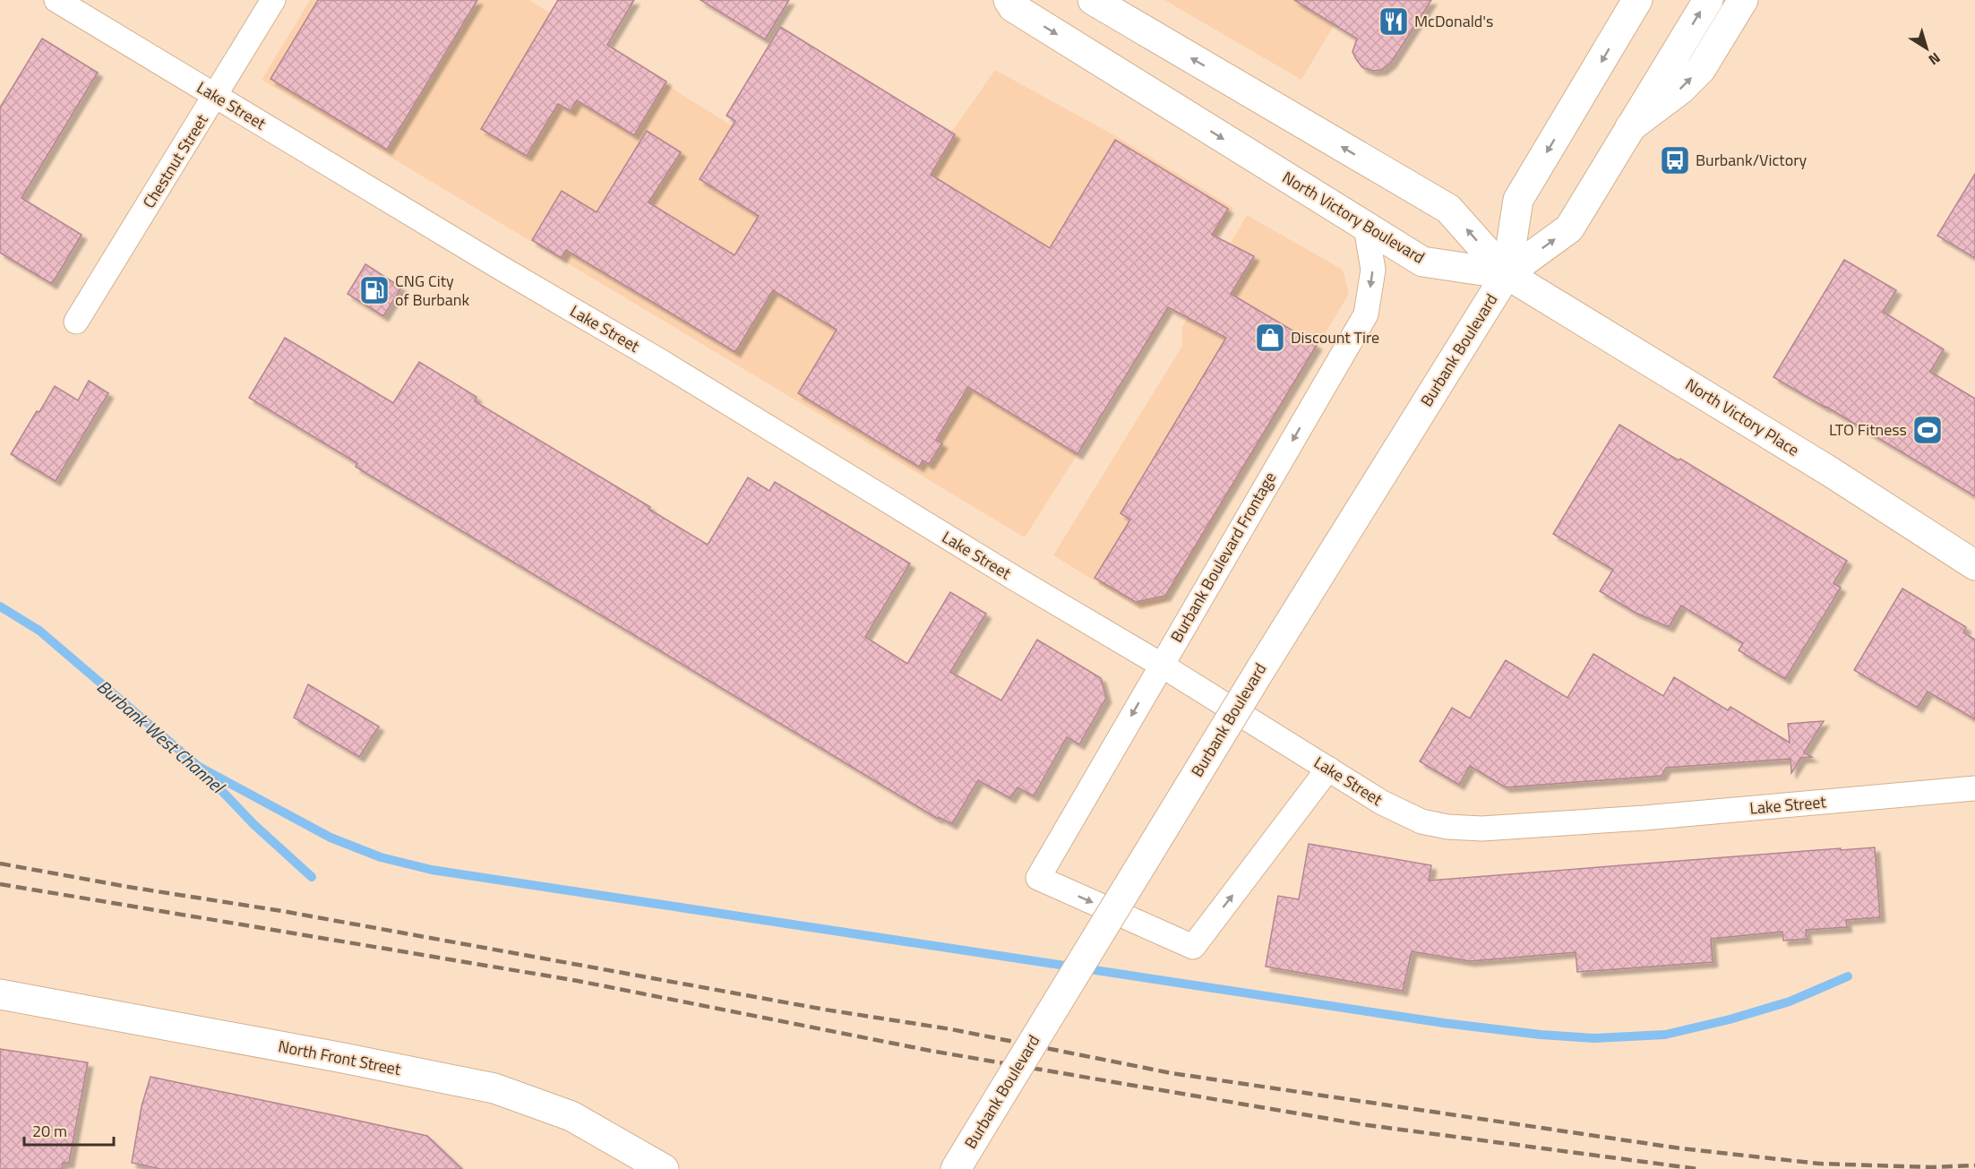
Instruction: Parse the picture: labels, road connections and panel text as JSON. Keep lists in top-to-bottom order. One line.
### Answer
{"streets":{"main road":["North Victory Boulevard","Burbank Boulevard","North Victory Place","North Front Street"],"street":["Lake Street","Chestnut Street","Burbank Boulevard Frontage"]},"crossings":[["Lake Street","Chestnut Street"],["Lake Street","Burbank Boulevard Frontage"],["North Victory Boulevard","Burbank Boulevard"],["North Victory Boulevard","North Victory Place"],["North Victory Boulevard","Burbank Boulevard Frontage"],["Burbank Boulevard","North Victory Place"]],"water":["Burbank West Channel"],"places":{"restaurant":["McDonald's"],"bus stop":["Burbank/Victory"],"fuel station":["CNG City of Burbank"],"shop":["Discount Tire"],"sports":["LTO Fitness"]},"scale_bar":"20 m","north":"bottom right"}
